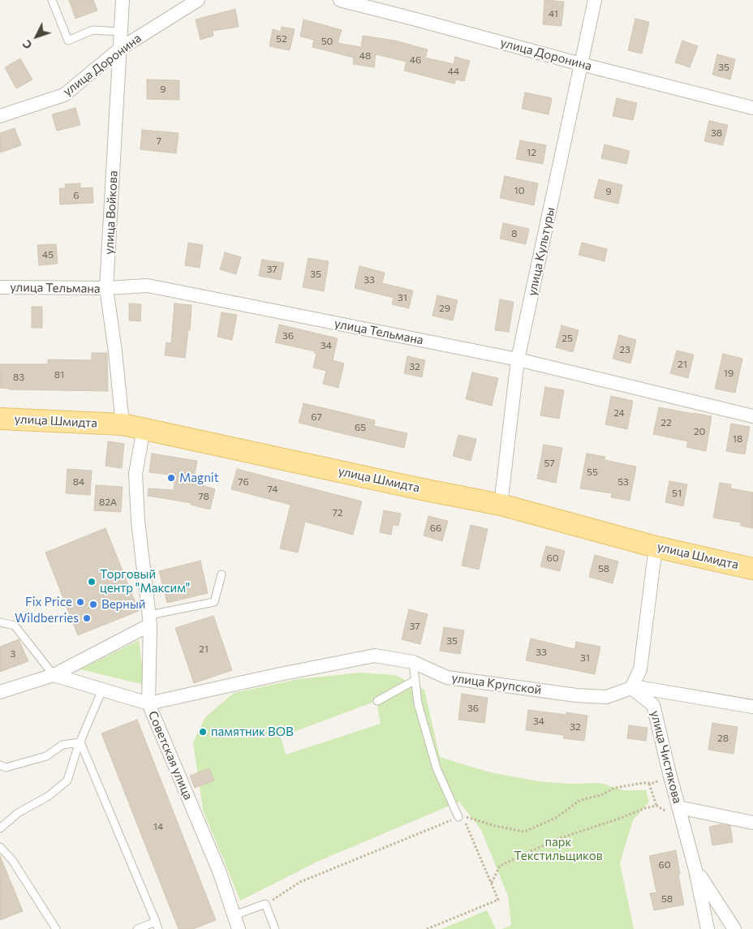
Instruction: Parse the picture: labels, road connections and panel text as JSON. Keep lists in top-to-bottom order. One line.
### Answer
{"streets":{"main road":["улица Шмидта"],"street":["улица Доронина","улица Войкова","улица Культуры","улица Тельмана","улица Крупской","Советская улица","улица Чистякова"]},"crossings":[["улица Доронина","улица Войкова"],["улица Доронина","улица Культуры"],["улица Войкова","улица Тельмана"],["улица Войкова","улица Шмидта"],["улица Культуры","улица Тельмана"],["улица Культуры","улица Шмидта"],["улица Шмидта","Советская улица"],["улица Крупской","Советская улица"],["улица Крупской","улица Чистякова"]],"parks":["парк Текстильщиков"],"places":["Magnit","Торговый центр \"Максим\"","Fix Price","Верный","Wildberries","памятник ВОВ"],"house_numbers":["41","52","50","48","46","35","44","9","38","7","12","10","9","6","8","45","37","35","33","31","29","36","25","34","23","21","32","19","81","83","24","67","22","65","20","18","57","55","84","76","53","74","51","78","82А","72","66","60","58","37","35","21","33","3","31","36","34","32","28","14","60","58"],"north":"bottom left"}
